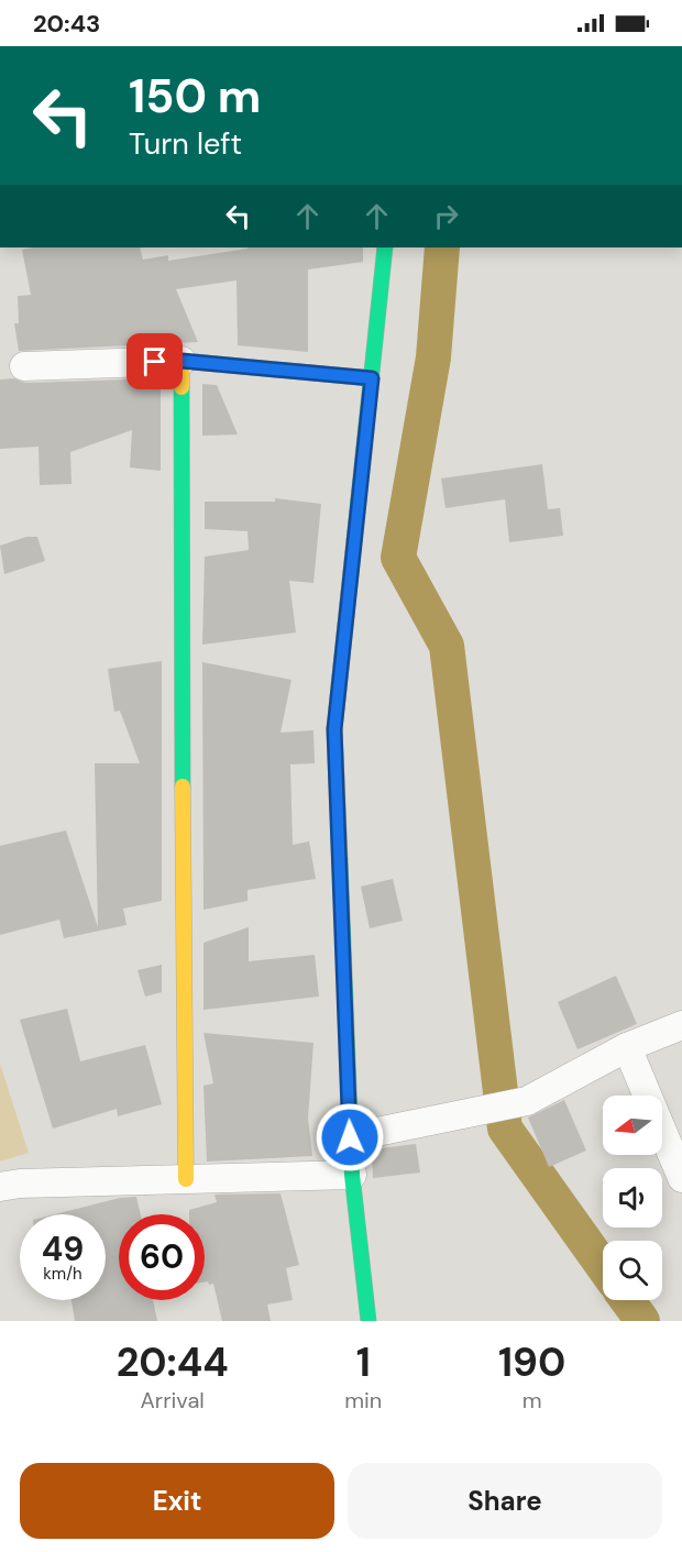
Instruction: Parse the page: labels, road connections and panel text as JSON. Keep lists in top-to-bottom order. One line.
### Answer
{"north":"left","page":{"status":"20:43","turn":["150 m","Turn left"],"speed":"49 km/h","limit":"60","eta":["20:44","Arrival","1","min","190","m"],"buttons":["Exit","Share"]}}
